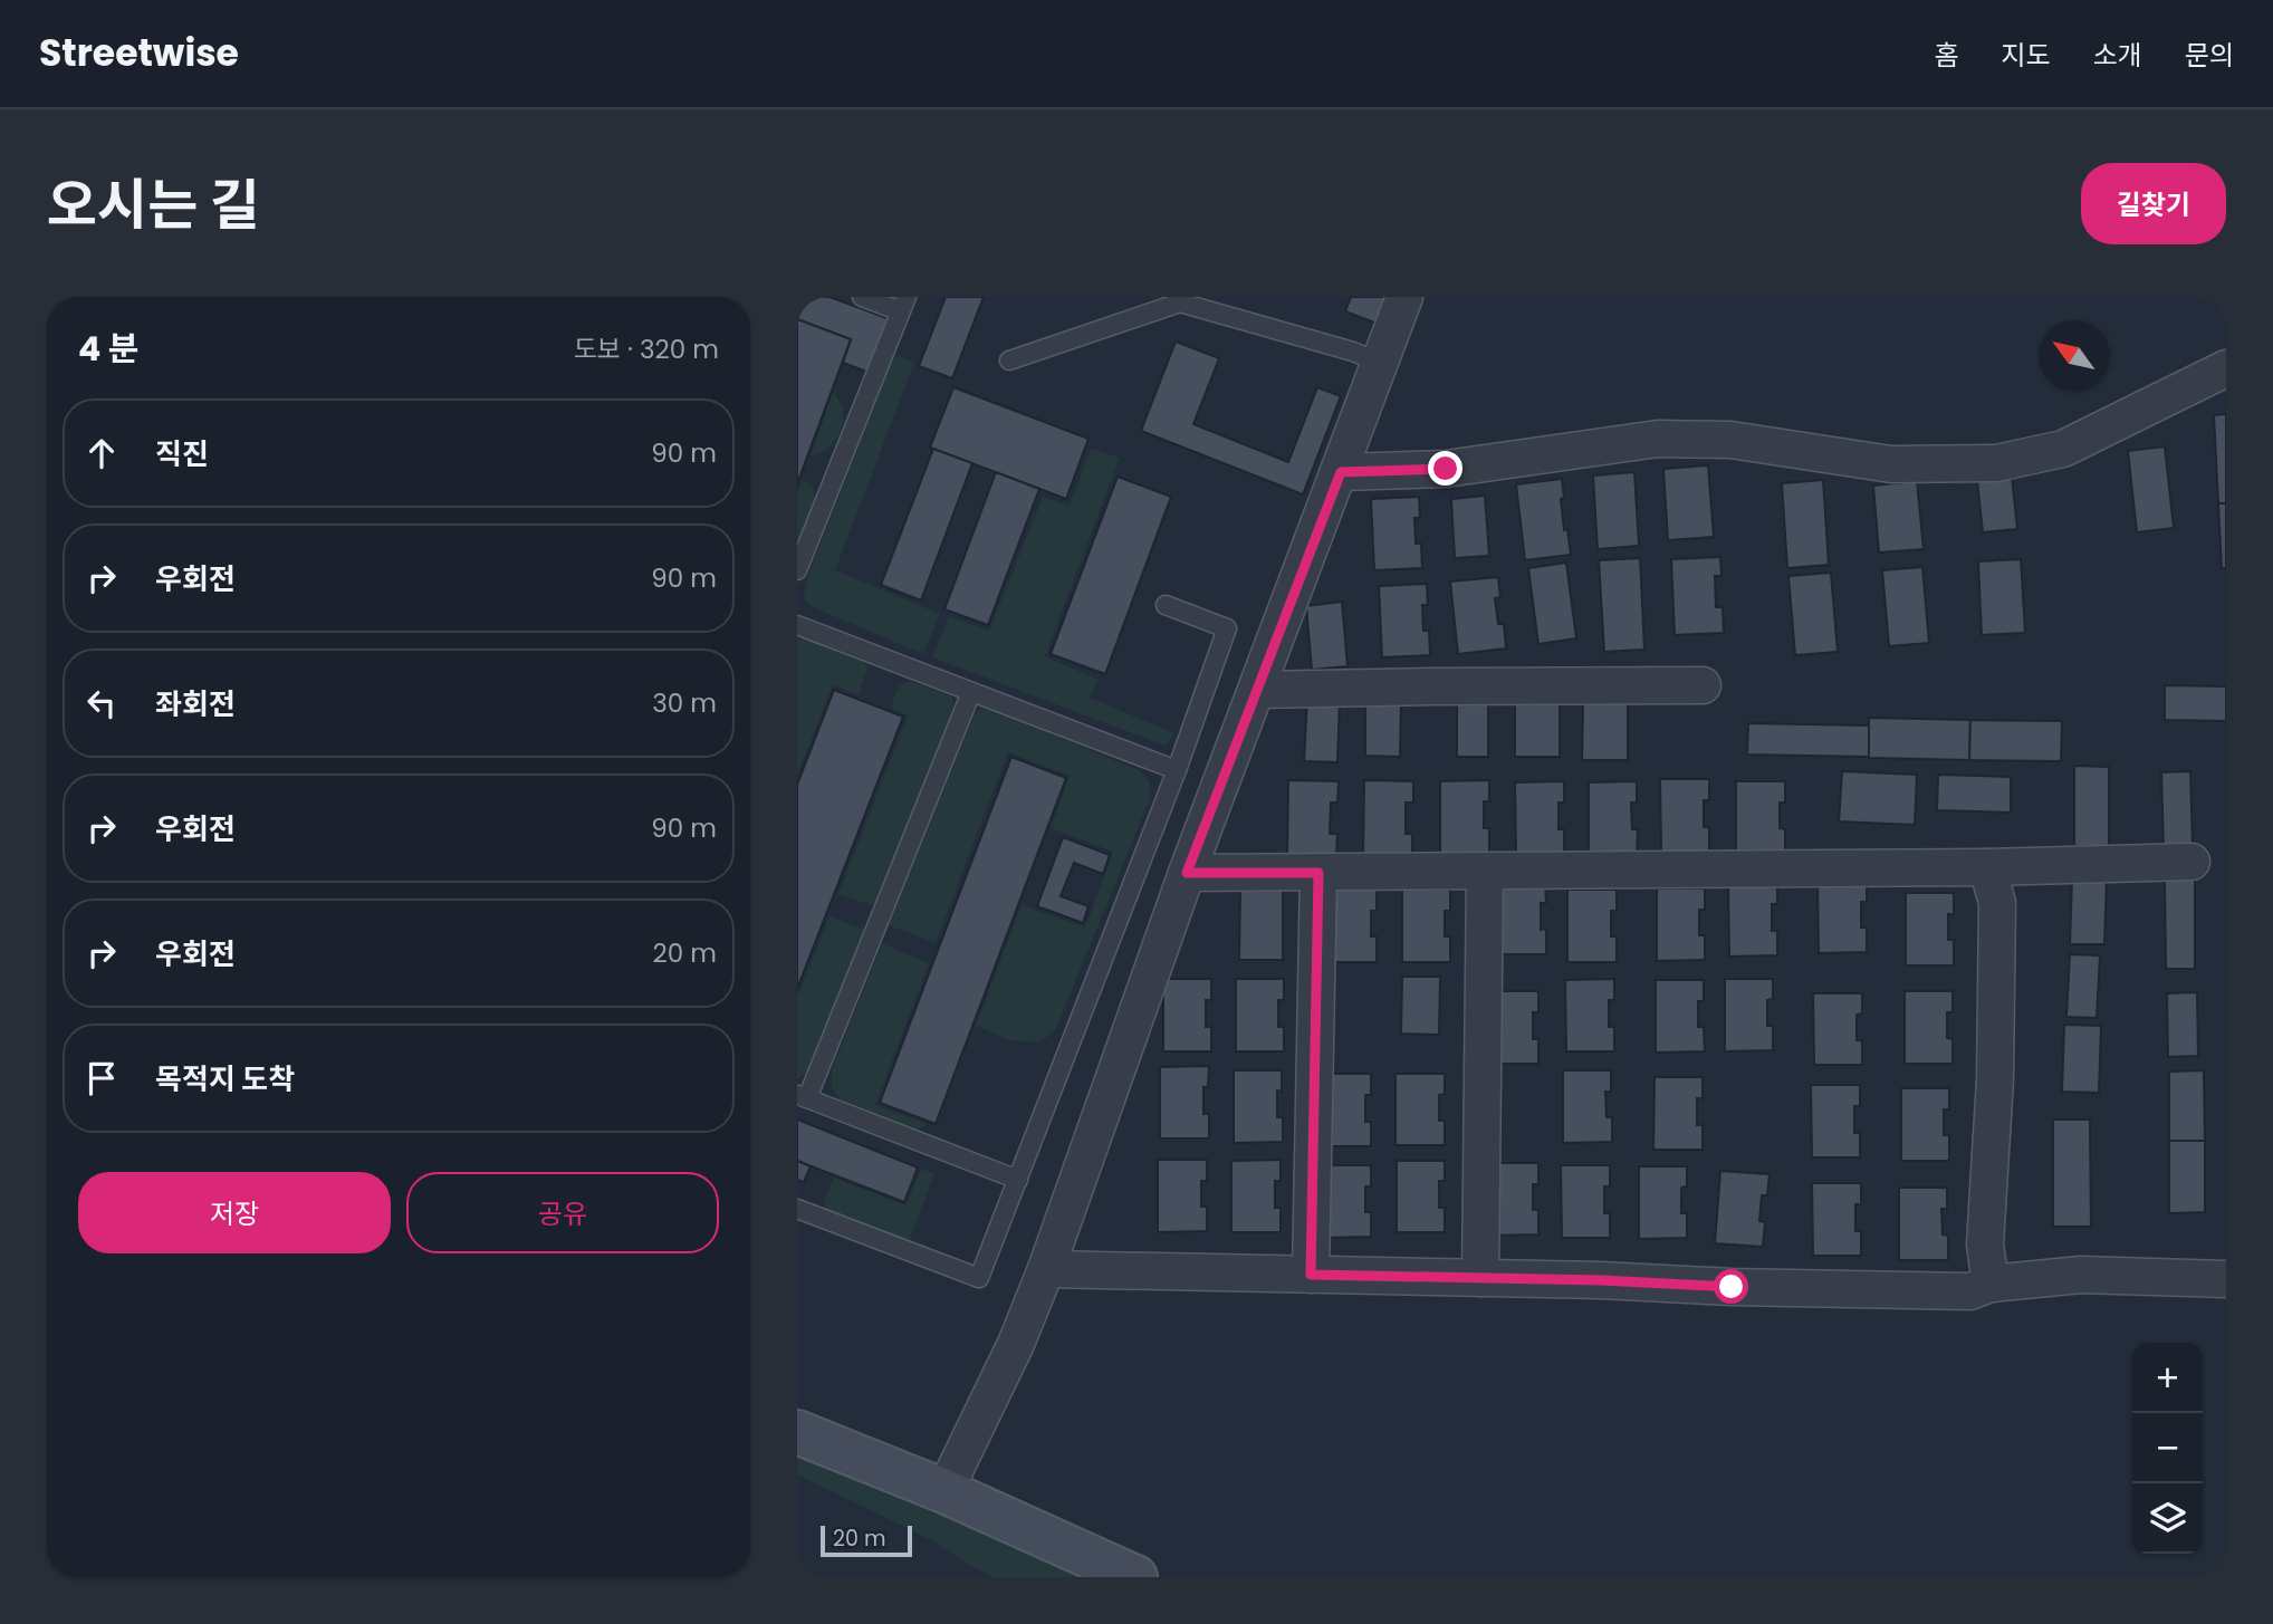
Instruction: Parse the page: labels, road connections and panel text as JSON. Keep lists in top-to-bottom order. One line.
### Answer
{"scale_bar":"20 m","north":"top left","page":{"header":"Streetwise","nav":["홈","지도","소개","문의"],"title":"오시는 길","buttons":["길찾기",["저장","공유"]],"heading":["4 분","도보 · 320 m"],"list":[["직진","90 m"],["우회전","90 m"],["좌회전","30 m"],["우회전","90 m"],["우회전","20 m"],"목적지 도착"],"map_buttons":["+","−"],"scale":"20 m"}}
